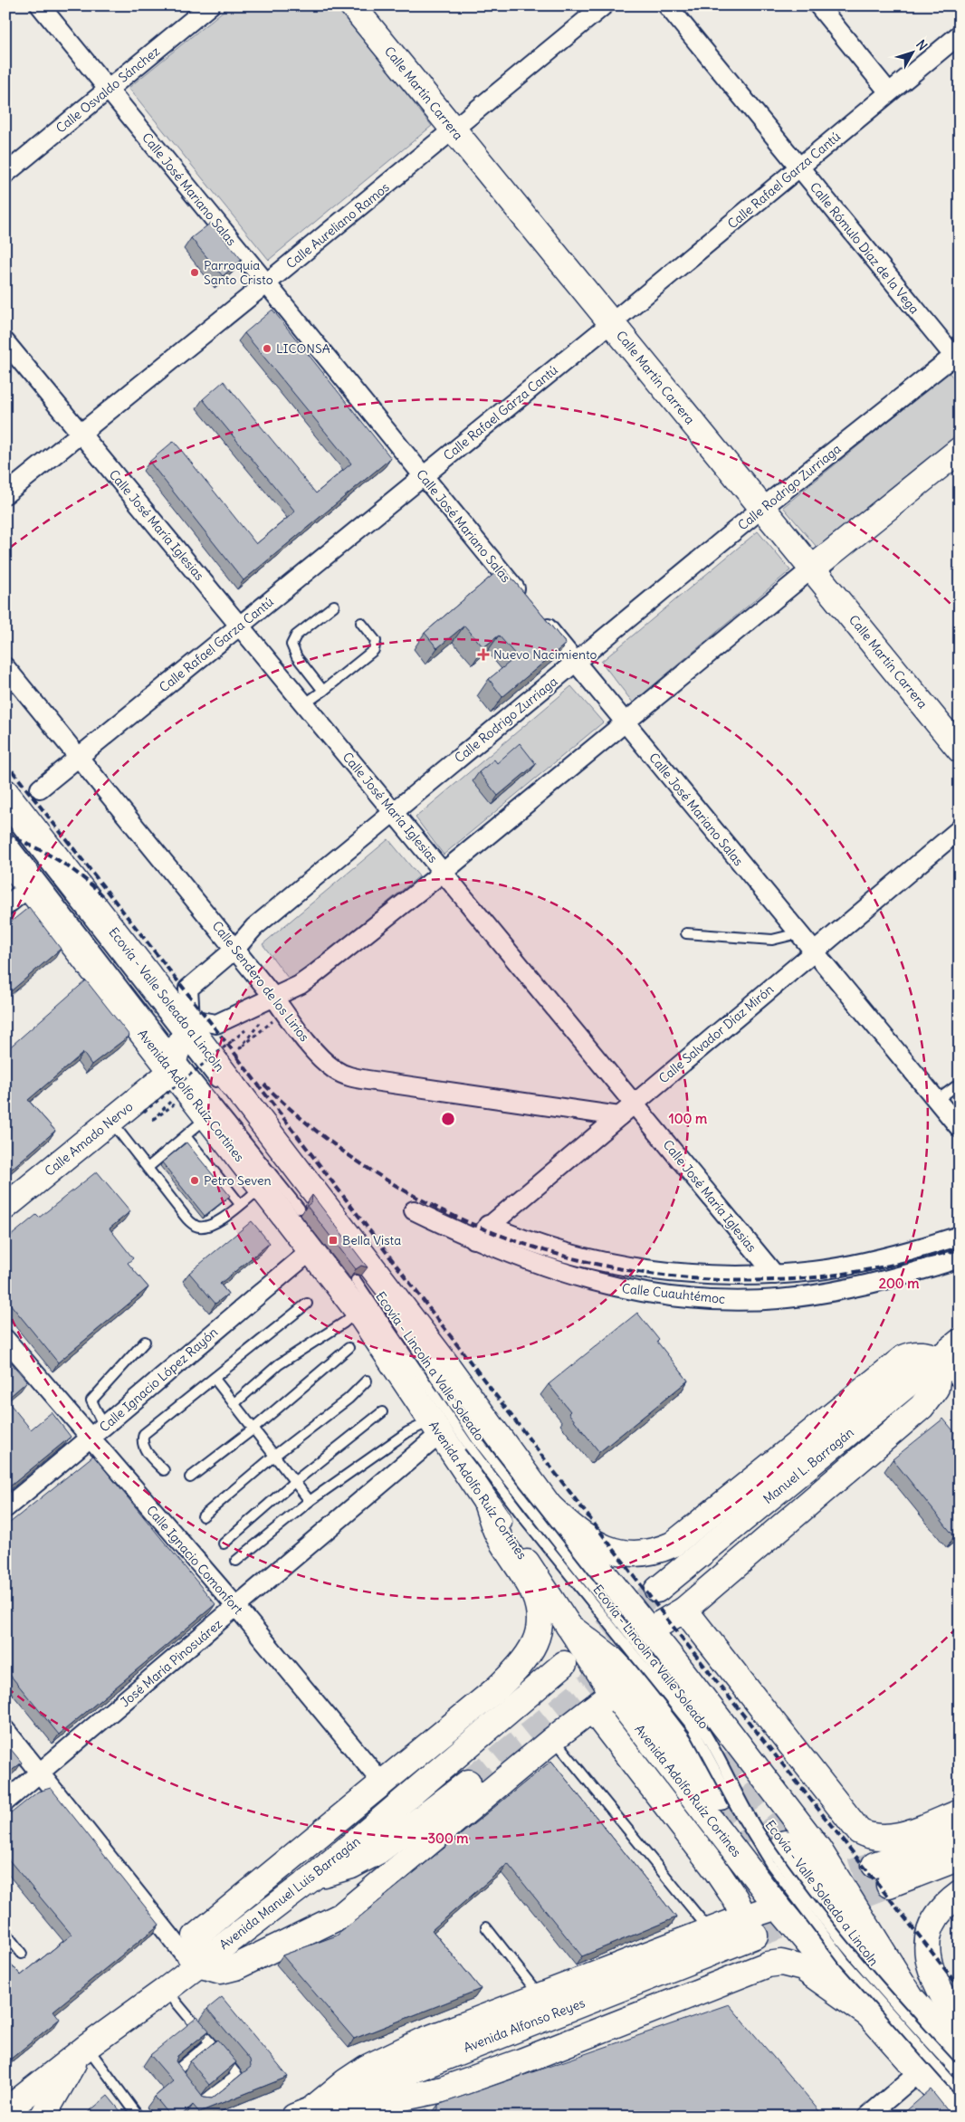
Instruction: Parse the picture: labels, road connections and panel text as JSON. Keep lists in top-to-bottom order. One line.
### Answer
{"streets":{"main road":["Calle Martín Carrera","Avenida Adolfo Ruíz Cortines","Calle Amado Nervo","Manuel L. Barragán","Avenida Manuel Luis Barragán","Avenida Alfonso Reyes"],"street":["Calle Osvaldo Sánchez","Calle Rafael Garza Cantú","Calle José Mariano Salas","Calle Aureliano Ramos","Calle Rómulo Díaz de la Vega","Calle Rodrigo Zurriaga","Calle José María Iglesias","Calle Sendero de los Lirios","Calle Salvador Díaz Mirón","Calle Cuauhtémoc","Calle Ignacio López Rayón","Calle Ignacio Comonfort","José María Pinosuárez"],"lane":["Ecovía - Valle Soleado a Lincoln","Ecovía - Lincoln a Valle Soleado"]},"crossings":[["Calle Osvaldo Sánchez","Calle José Mariano Salas"],["Calle Martín Carrera","Calle Rafael Garza Cantú"],["Calle Martín Carrera","Calle Aureliano Ramos"],["Calle Martín Carrera","Calle Rodrigo Zurriaga"],["Calle Rafael Garza Cantú","Calle José Mariano Salas"],["Calle Rafael Garza Cantú","Calle Rómulo Díaz de la Vega"],["Calle Rafael Garza Cantú","Calle José María Iglesias"],["Calle Rafael Garza Cantú","Calle Sendero de los Lirios"],["Calle José Mariano Salas","Calle Aureliano Ramos"],["Calle José Mariano Salas","Calle Rodrigo Zurriaga"],["Calle José Mariano Salas","Calle Salvador Díaz Mirón"],["Calle Aureliano Ramos","Calle José María Iglesias"],["Calle Rómulo Díaz de la Vega","Calle Rodrigo Zurriaga"],["Calle Rodrigo Zurriaga","Calle José María Iglesias"],["Calle Rodrigo Zurriaga","Calle Sendero de los Lirios"],["Calle Rodrigo Zurriaga","Ecovía - Valle Soleado a Lincoln"],["Calle Rodrigo Zurriaga","Avenida Adolfo Ruíz Cortines"],["Calle Rodrigo Zurriaga","Calle Amado Nervo"],["Calle José María Iglesias","Calle Salvador Díaz Mirón"],["Calle José María Iglesias","Calle Cuauhtémoc"],["Calle Sendero de los Lirios","Calle Salvador Díaz Mirón"],["Ecovía - Valle Soleado a Lincoln","Avenida Adolfo Ruíz Cortines"],["Ecovía - Valle Soleado a Lincoln","Calle Amado Nervo"],["Ecovía - Valle Soleado a Lincoln","Ecovía - Lincoln a Valle Soleado"],["Calle Salvador Díaz Mirón","Calle Cuauhtémoc"],["Avenida Adolfo Ruíz Cortines","Calle Amado Nervo"],["Avenida Adolfo Ruíz Cortines","Calle Ignacio López Rayón"],["Avenida Adolfo Ruíz Cortines","José María Pinosuárez"],["Calle Ignacio López Rayón","Calle Ignacio Comonfort"],["Calle Ignacio Comonfort","José María Pinosuárez"]],"places":{"other":["Parroquia Santo Cristo","LICONSA","Petro Seven"],"health":["Nuevo Nacimiento"],"transit":["Bella Vista"]},"north":"top right","rings":["100 m","200 m","300 m"]}
